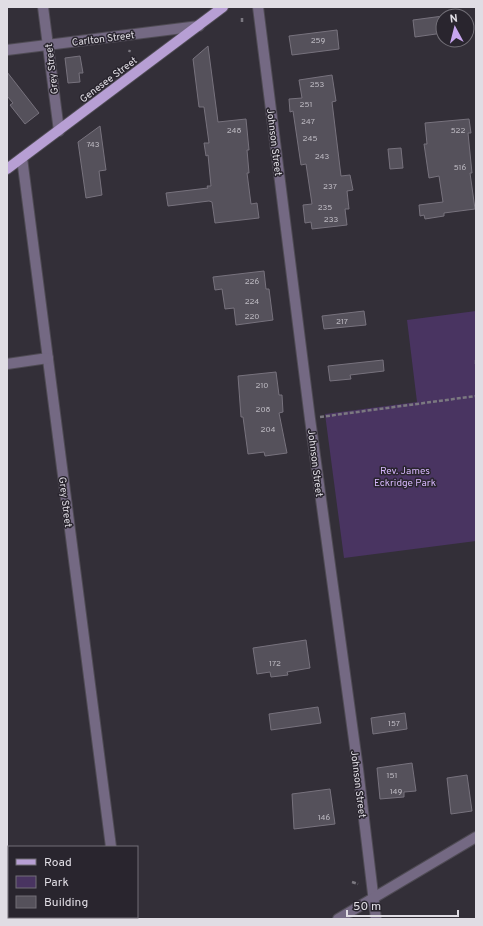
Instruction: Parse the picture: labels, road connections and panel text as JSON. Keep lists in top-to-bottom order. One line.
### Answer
{"streets":{"main road":["Genesee Street"],"street":["Carlton Street","Grey Street","Johnson Street"]},"crossings":[["Carlton Street","Grey Street"],["Carlton Street","Genesee Street"],["Grey Street","Genesee Street"]],"parks":["Rev. James Eckridge Park"],"house_numbers":["259","253","251","247","248","522","245","743","243","516","237","235","233","226","224","220","217","210","208","204","172","157","151","149","146"],"legend":["Road","Park","Building"],"scale_bar":"50 m","north":"top"}
